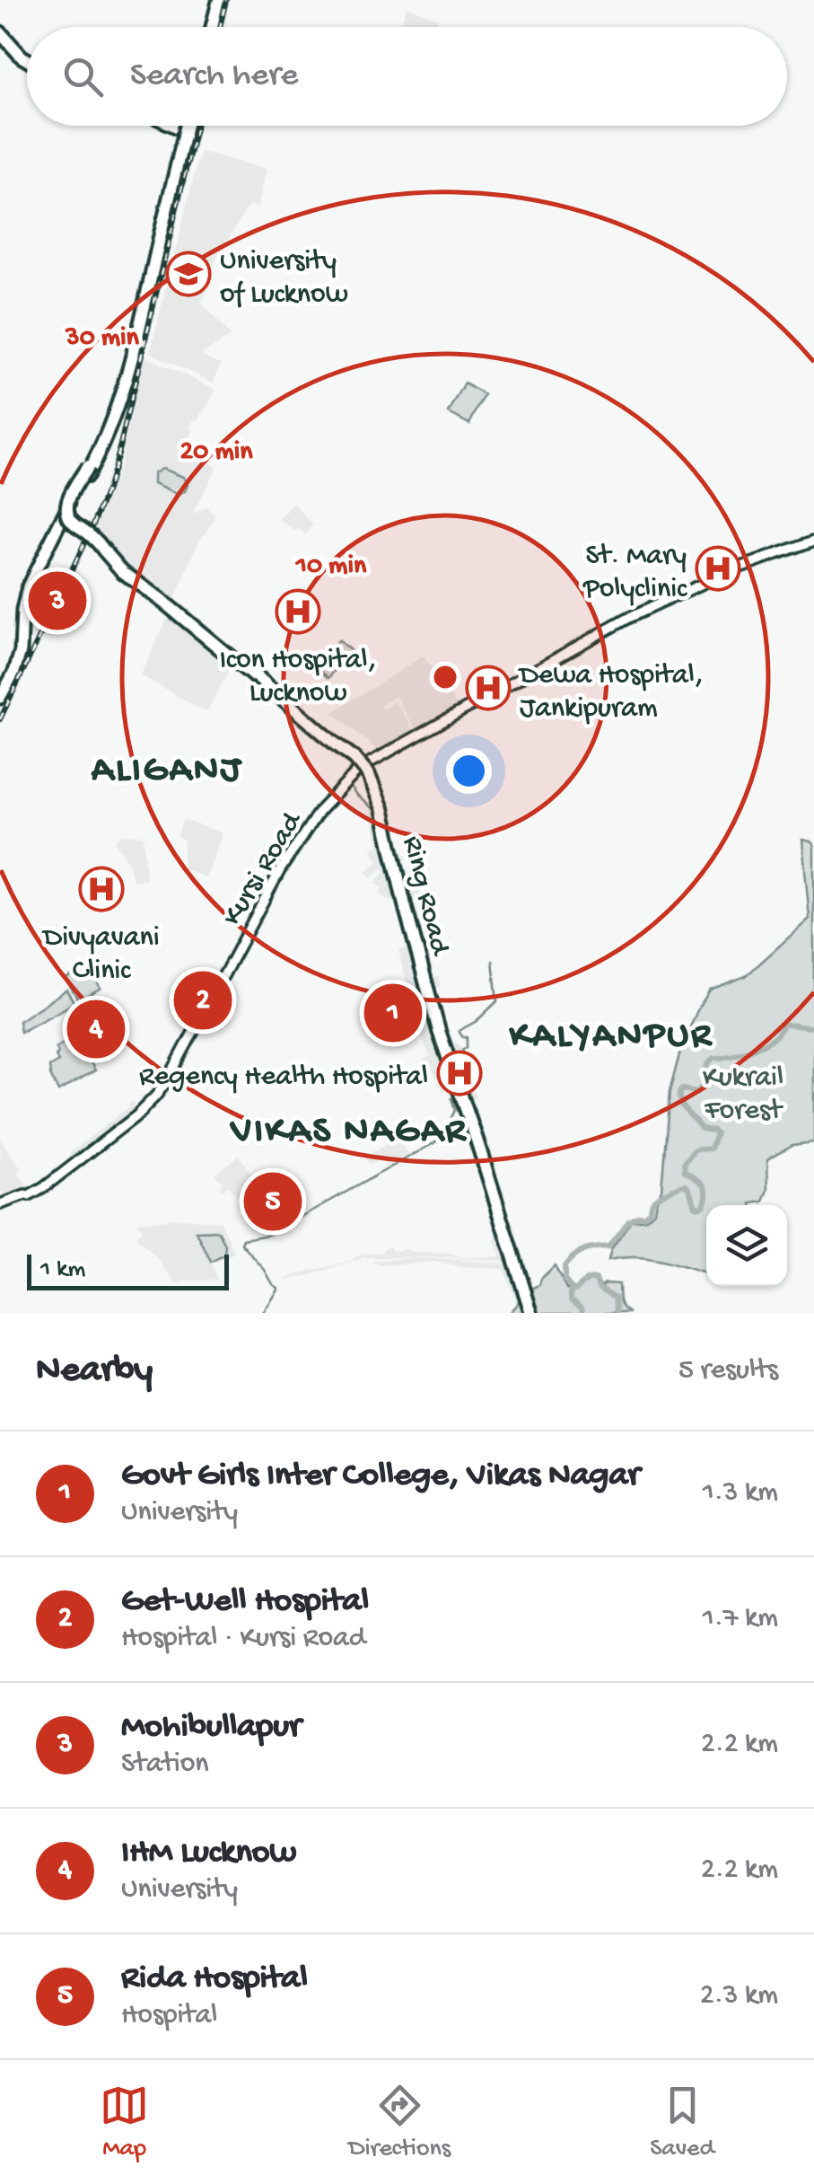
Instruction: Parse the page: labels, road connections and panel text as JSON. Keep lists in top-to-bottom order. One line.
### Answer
{"streets":{"highway":["Ring Road"],"main road":["Kursi Road"]},"districts":["ALIGANJ","KALYANPUR","VIKAS NAGAR"],"parks":["Kukrail Forest"],"places":{"school or university":["University of Lucknow"],"hospital":["St. Mary Polyclinic","Icon Hospital, Lucknow","Dewa Hospital, Jankipuram","Divyavani Clinic","Regency Health Hospital"]},"scale_bar":"1 km","page":{"search":"Search here","pins":["3","2","1","4","5"],"scale":"1 km","heading":["Nearby","5 results"],"list":[{"mark":"1","name":"Govt Girls Inter College, Vikas Nagar","note":"University","value":"1.3 km"},{"mark":"2","name":"Get-Well Hospital","note":"Hospital · Kursi Road","value":"1.7 km"},{"mark":"3","name":"Mohibullapur","note":"Station","value":"2.2 km"},{"mark":"4","name":"IHM Lucknow","note":"University","value":"2.2 km"},{"mark":"5","name":"Rida Hospital","note":"Hospital","value":"2.3 km"}],"nav":["Map","Directions","Saved"]},"rings":["30 min","20 min","10 min"]}
